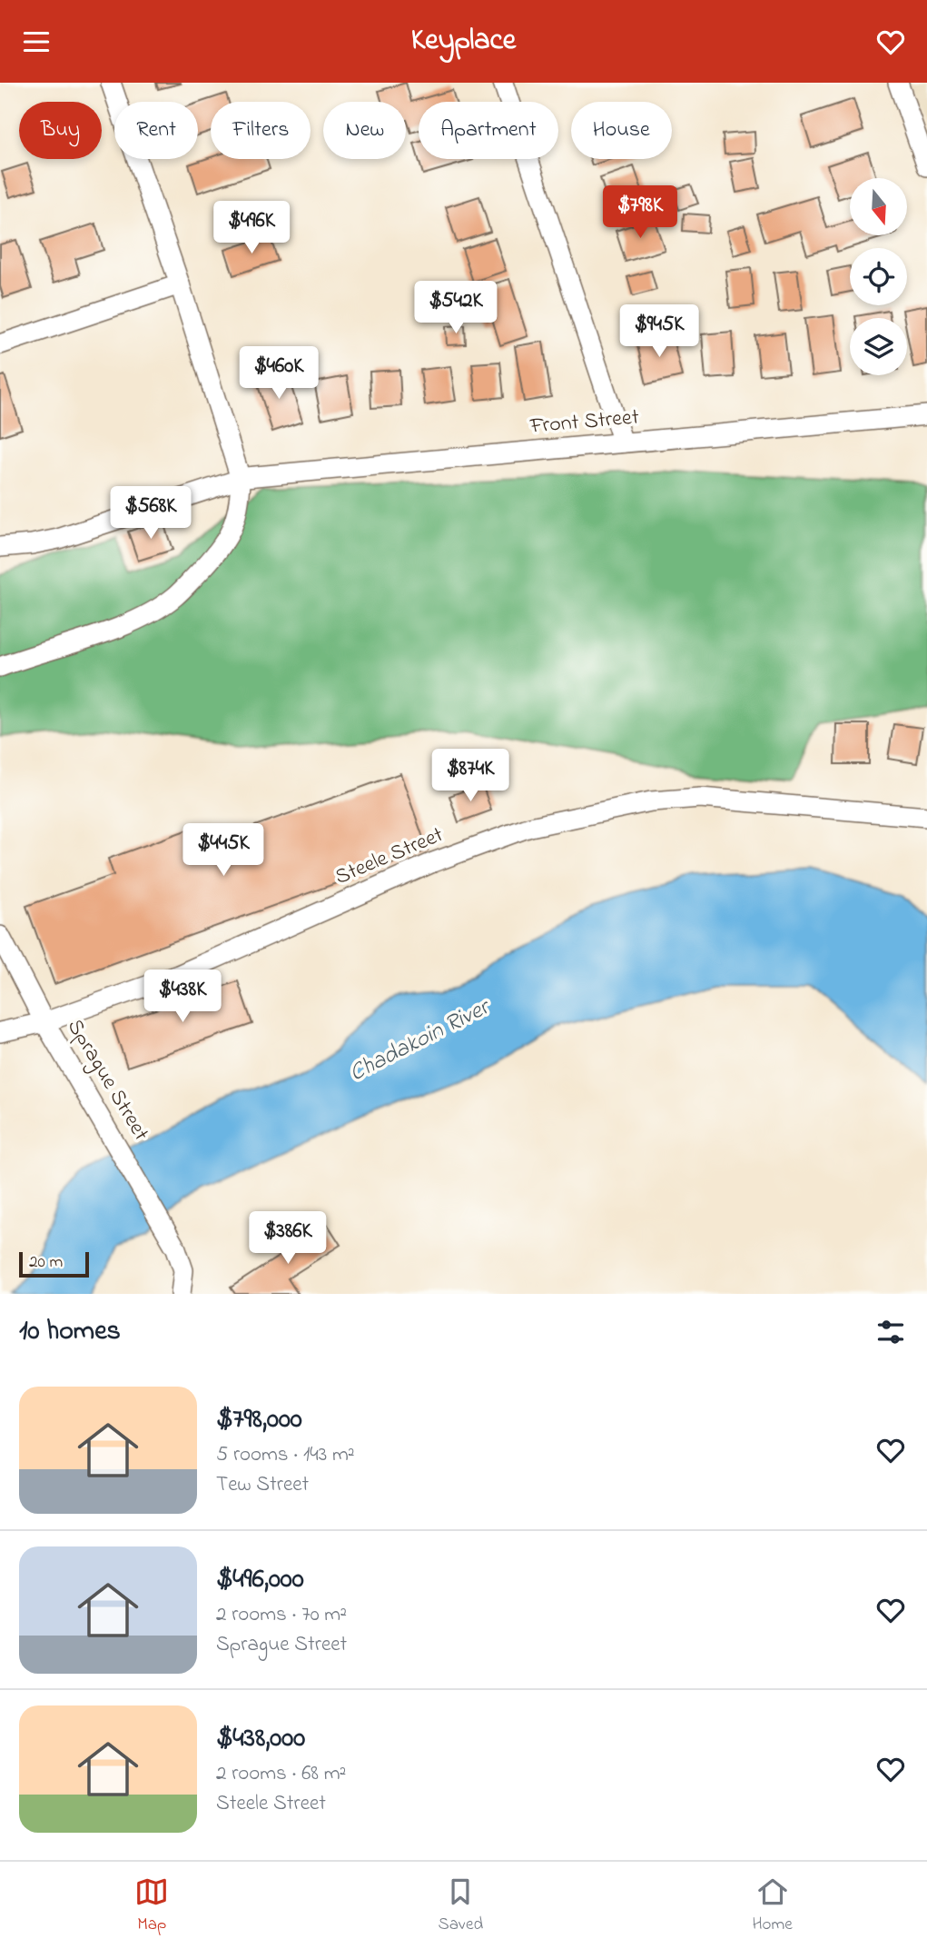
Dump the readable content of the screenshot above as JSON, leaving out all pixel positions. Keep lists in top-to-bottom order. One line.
{"streets":{"street":["Front Street","Steele Street","Sprague Street"]},"crossings":[["Steele Street","Sprague Street"]],"water":["Chadakoin River"],"scale_bar":"20 m","north":"bottom","page":{"header":"Keyplace","chip":["Buy","Rent","Filters","New","Apartment","House"],"price":["$798K","$496K","$542K","$945K","$460K","$568K","$874K","$445K","$438K","$386K"],"scale":"20 m","heading":"10 homes","list":[{"name":"$798,000","note":"5 rooms · 143 m² · Tew Street"},{"name":"$496,000","note":"2 rooms · 70 m² · Sprague Street"},{"name":"$438,000","note":"2 rooms · 68 m² · Steele Street"}],"tabs":["Map","Saved","Home"]}}
